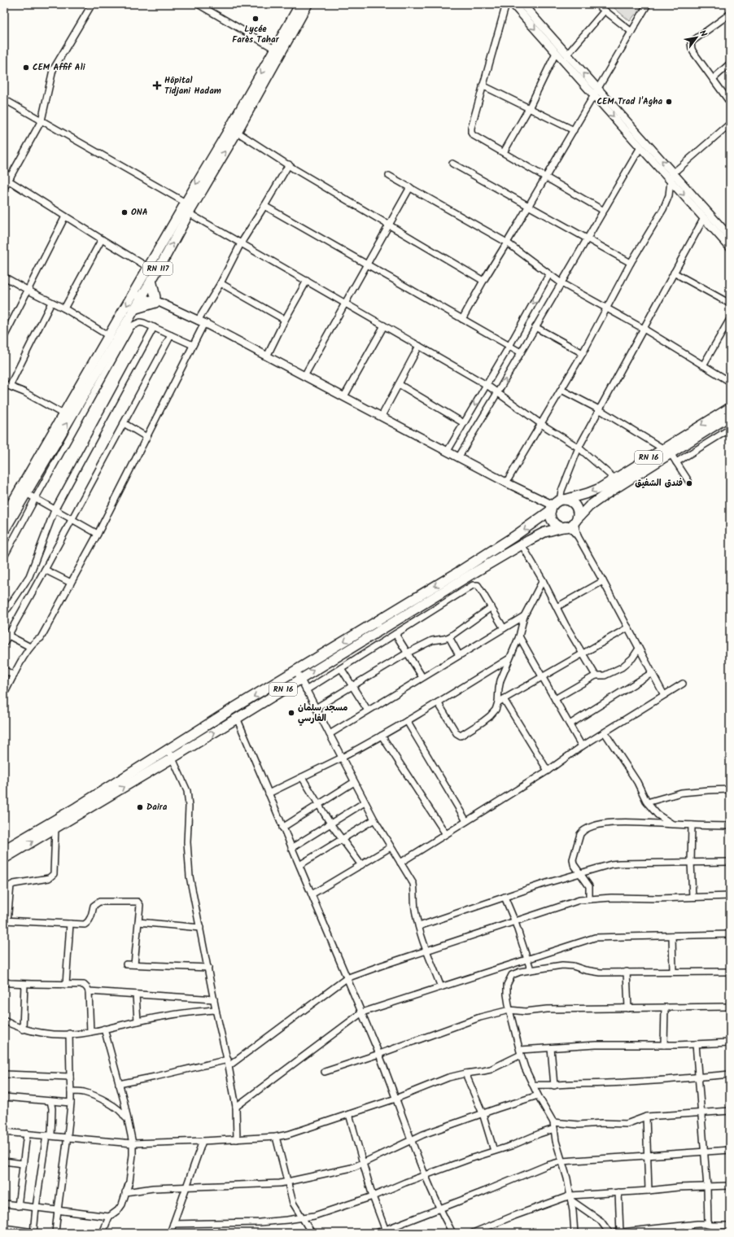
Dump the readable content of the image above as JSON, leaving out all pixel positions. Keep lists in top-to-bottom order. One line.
{"streets":{"main road":["RN 117","RN 16"]},"places":{"other":["Lycée Farès Tahar","CEM Affif Ali","CEM Trad l'Agha","ONA","فندق الشفيق","مسجد سلمان الفارسي","Daira"],"health":["Hôpital Tidjani Hadam"]},"north":"top right"}
